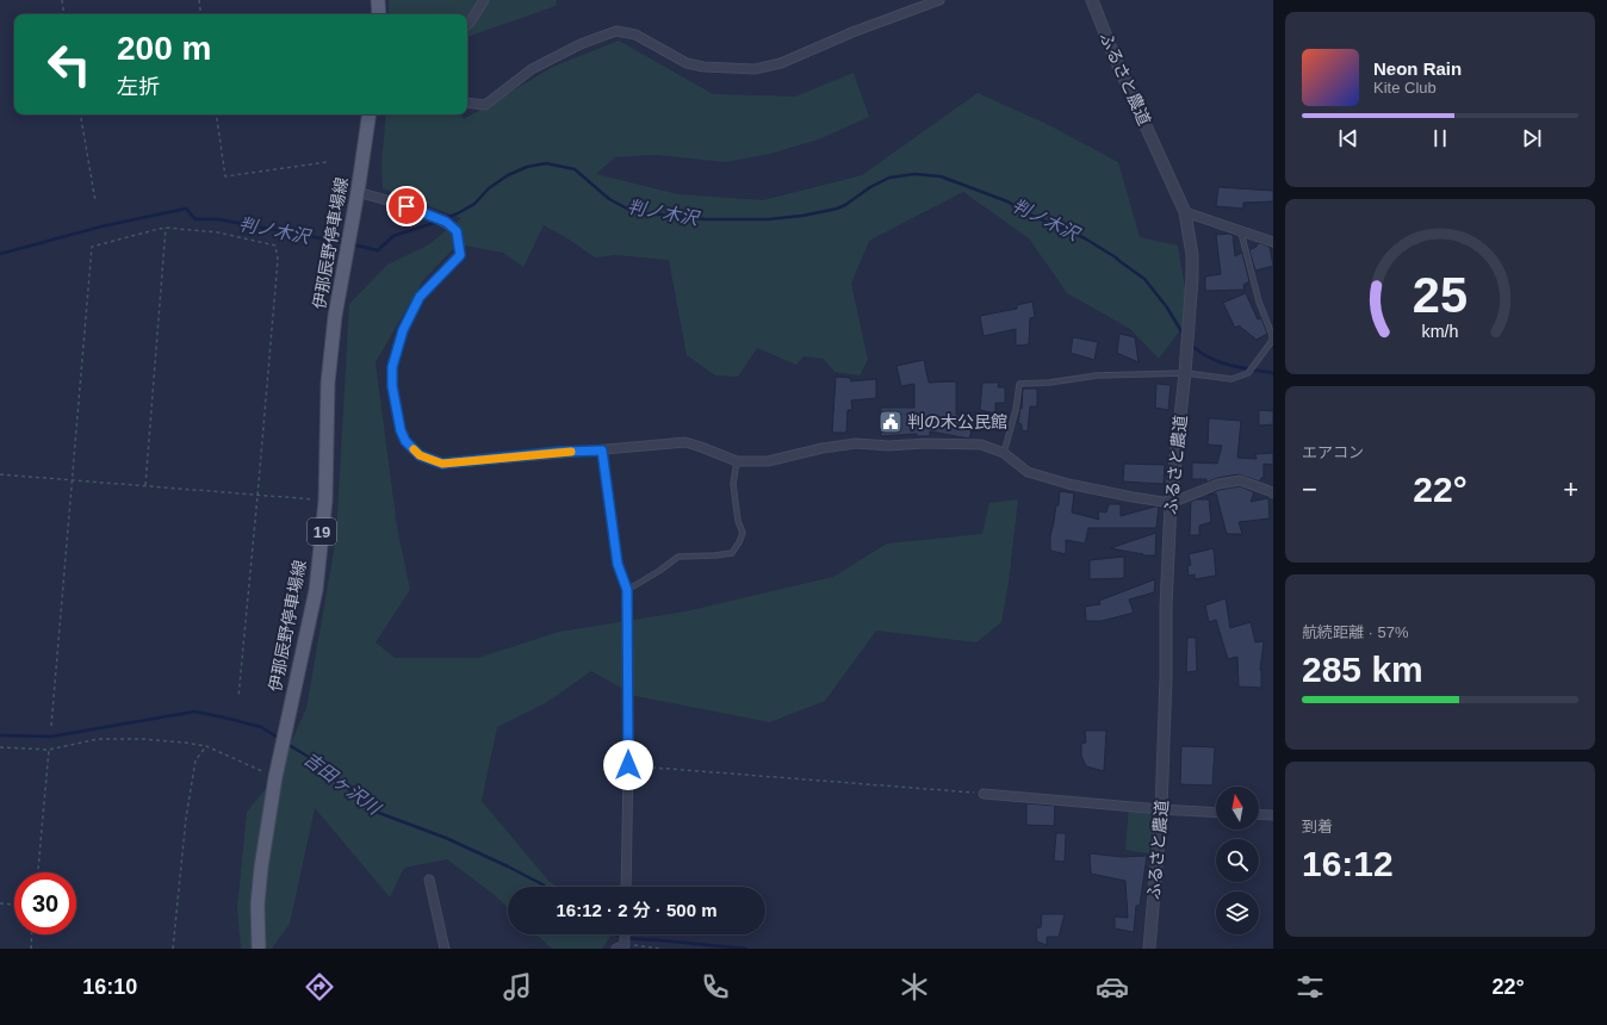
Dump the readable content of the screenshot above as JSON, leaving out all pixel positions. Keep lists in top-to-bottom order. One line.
{"streets":{"main road":["伊那辰野停車場線","19"],"street":["ふるさと農道"]},"water":["判ノ木沢","吉田ヶ沢川"],"places":{"public building":["判の木公民館"]},"north":"top","page":{"turn":["200 m","左折"],"song":["Neon Rain","Kite Club"],"tile":["エアコン",["航続距離 · 57%","285 km"],["到着","16:12"]],"heat":["−","22°","+"],"limit":"30","trip":"16:12 · 2 分 · 500 m","tabs":["16:10","22°"],"gauge":["25","km/h"]}}
